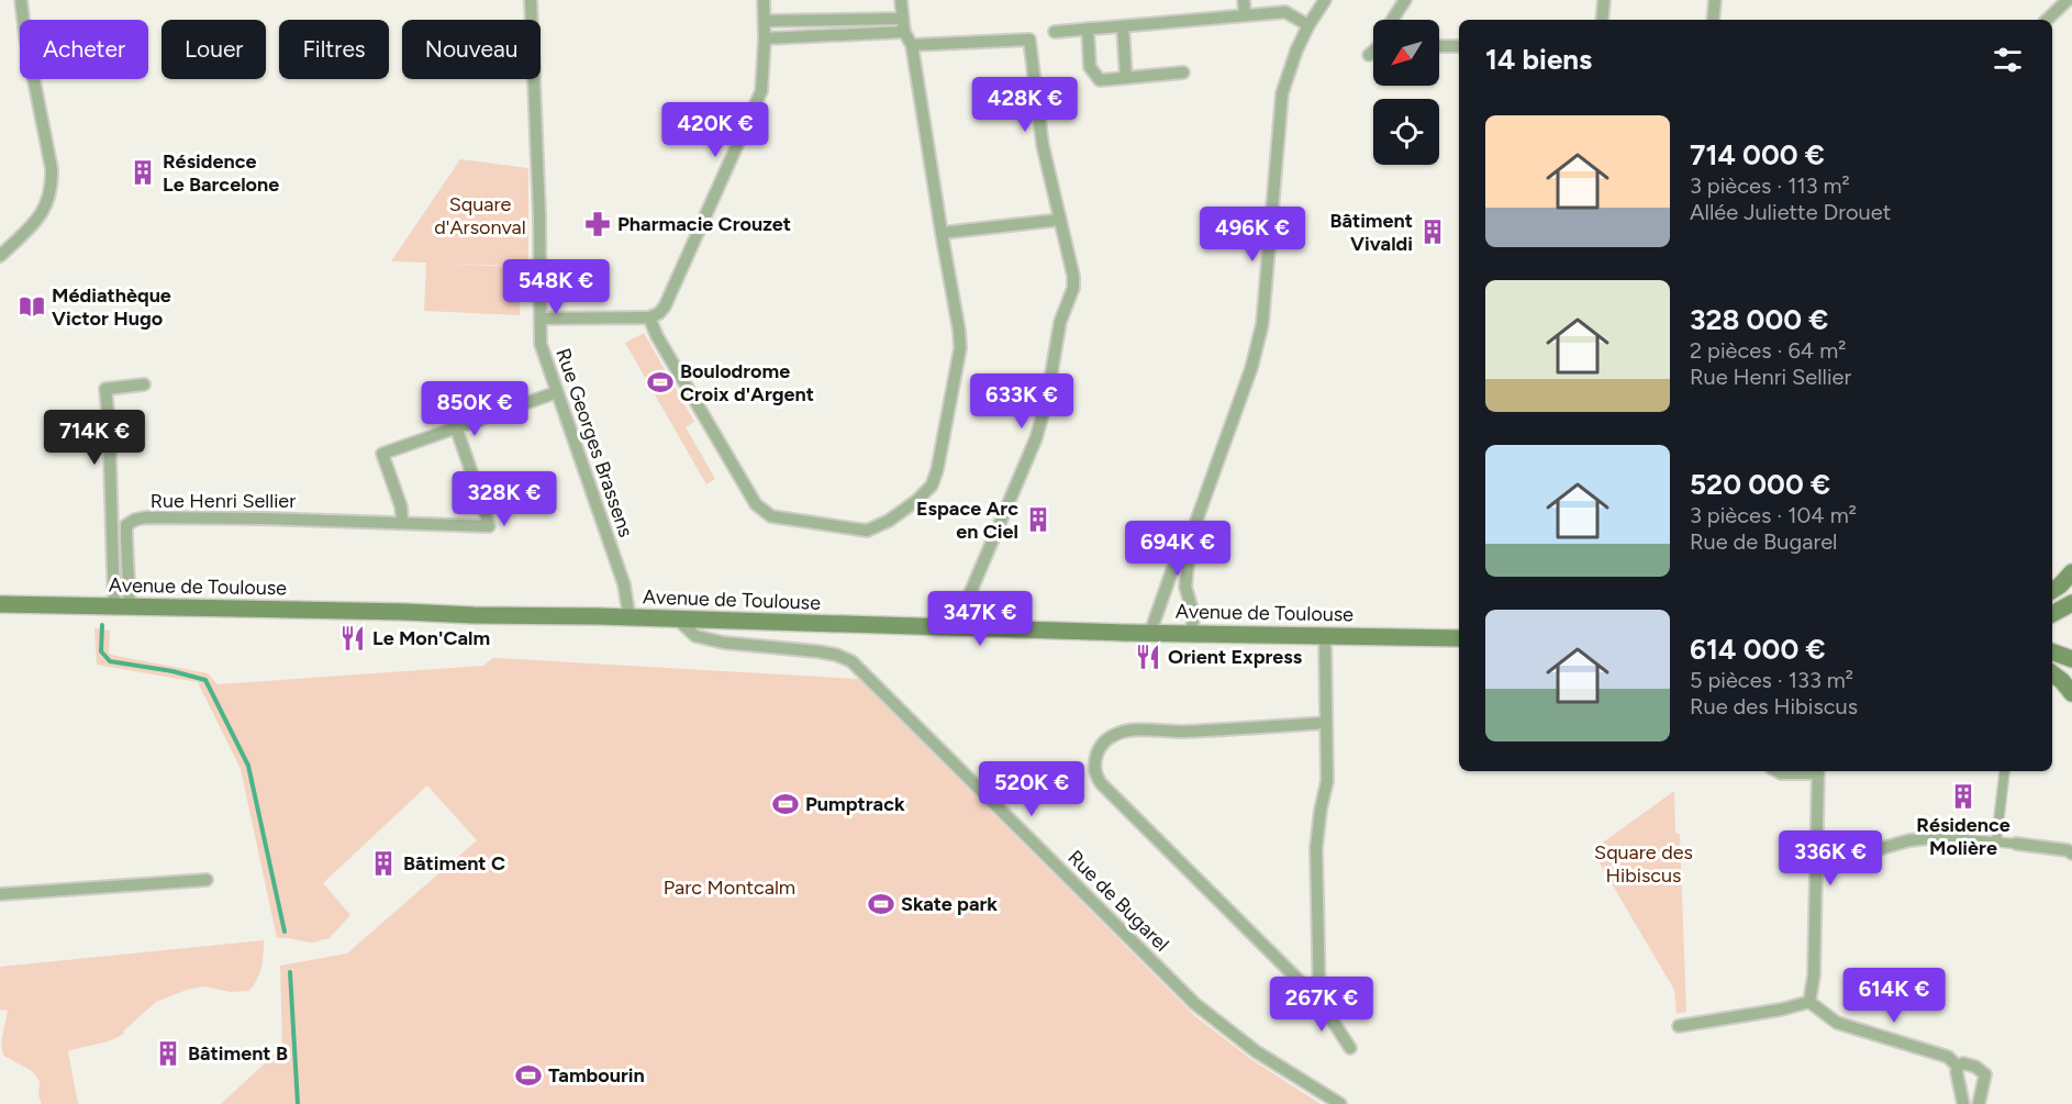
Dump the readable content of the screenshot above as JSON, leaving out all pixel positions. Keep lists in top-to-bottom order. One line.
{"streets":{"main road":["Avenue de Toulouse"],"street":["Rue Georges Brassens","Rue Henri Sellier","Rue de Bugarel"]},"crossings":[["Rue Georges Brassens","Avenue de Toulouse"],["Rue Henri Sellier","Avenue de Toulouse"],["Avenue de Toulouse","Rue de Bugarel"]],"parks":["Square d'Arsonval","Square des Hibiscus","Parc Montcalm"],"places":{"building":["Résidence Le Barcelone","Bâtiment Vivaldi","Espace Arc en Ciel","Résidence Molière","Bâtiment C","Bâtiment B"],"pharmacy":["Pharmacie Crouzet"],"library":["Médiathèque Victor Hugo"],"sports":["Boulodrome Croix d'Argent","Pumptrack","Skate park","Tambourin"],"restaurant":["Le Mon'Calm","Orient Express"]},"north":"bottom left","page":{"chip":["Acheter","Louer","Filtres","Nouveau"],"heading":"14 biens","price":["428K €","420K €","496K €","548K €","633K €","850K €","714K €","328K €","694K €","347K €","520K €","336K €","614K €","267K €"],"list":[{"name":"714 000 €","note":"3 pièces · 113 m² · Allée Juliette Drouet"},{"name":"328 000 €","note":"2 pièces · 64 m² · Rue Henri Sellier"},{"name":"520 000 €","note":"3 pièces · 104 m² · Rue de Bugarel"},{"name":"614 000 €","note":"5 pièces · 133 m² · Rue des Hibiscus"}]}}
